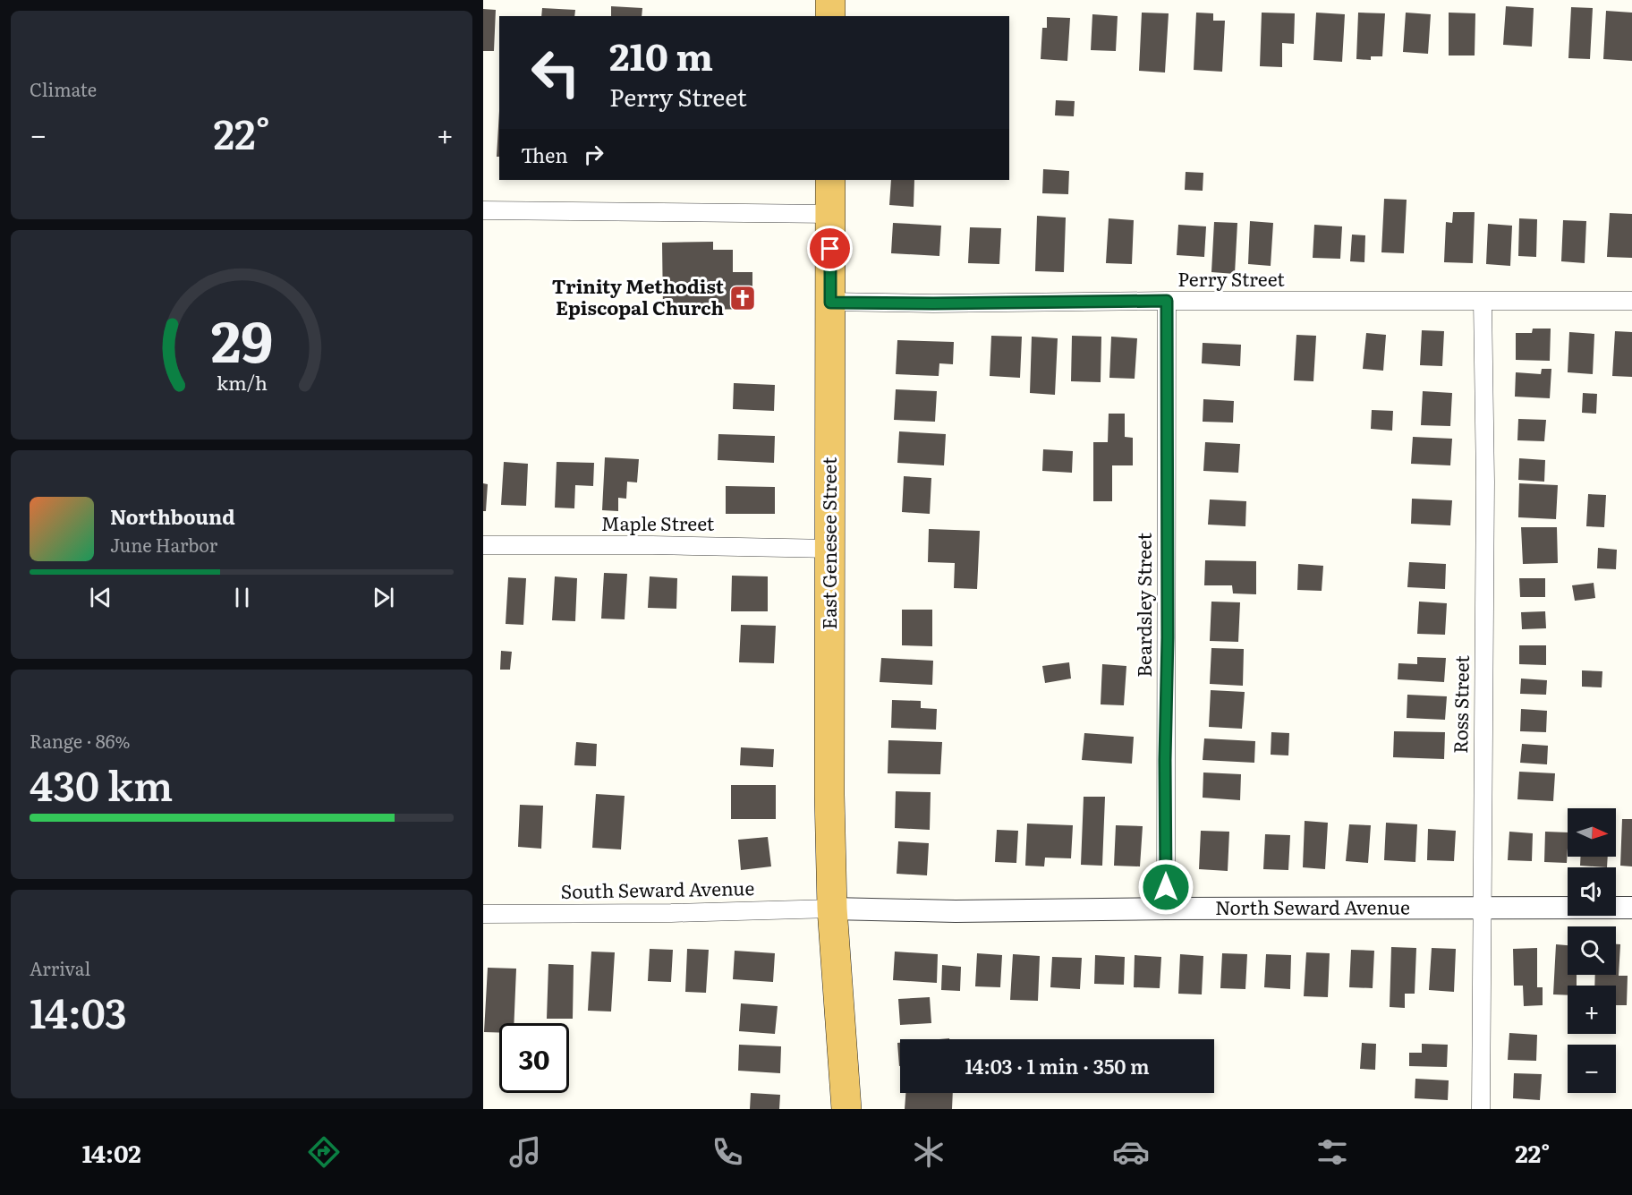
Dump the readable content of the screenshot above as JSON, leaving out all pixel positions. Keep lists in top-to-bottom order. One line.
{"streets":{"highway":["East Genesee Street"],"street":["Perry Street","Maple Street","Beardsley Street","Ross Street","South Seward Avenue","North Seward Avenue"]},"crossings":[["Perry Street","East Genesee Street"],["Perry Street","Beardsley Street"],["Perry Street","Ross Street"],["Maple Street","East Genesee Street"],["East Genesee Street","South Seward Avenue"],["East Genesee Street","North Seward Avenue"],["Beardsley Street","North Seward Avenue"],["Ross Street","North Seward Avenue"],["South Seward Avenue","North Seward Avenue"]],"places":{"church":["Trinity Methodist Episcopal Church"]},"north":"right","page":{"tile":["Climate",["Range · 86%","430 km"],["Arrival","14:03"]],"turn":["210 m","Perry Street"],"heat":["−","22°","+"],"then":"Then","song":["Northbound","June Harbor"],"map_buttons":["+","−"],"limit":"30","trip":"14:03 · 1 min · 350 m","tabs":["14:02","22°"],"gauge":["29","km/h"]}}
